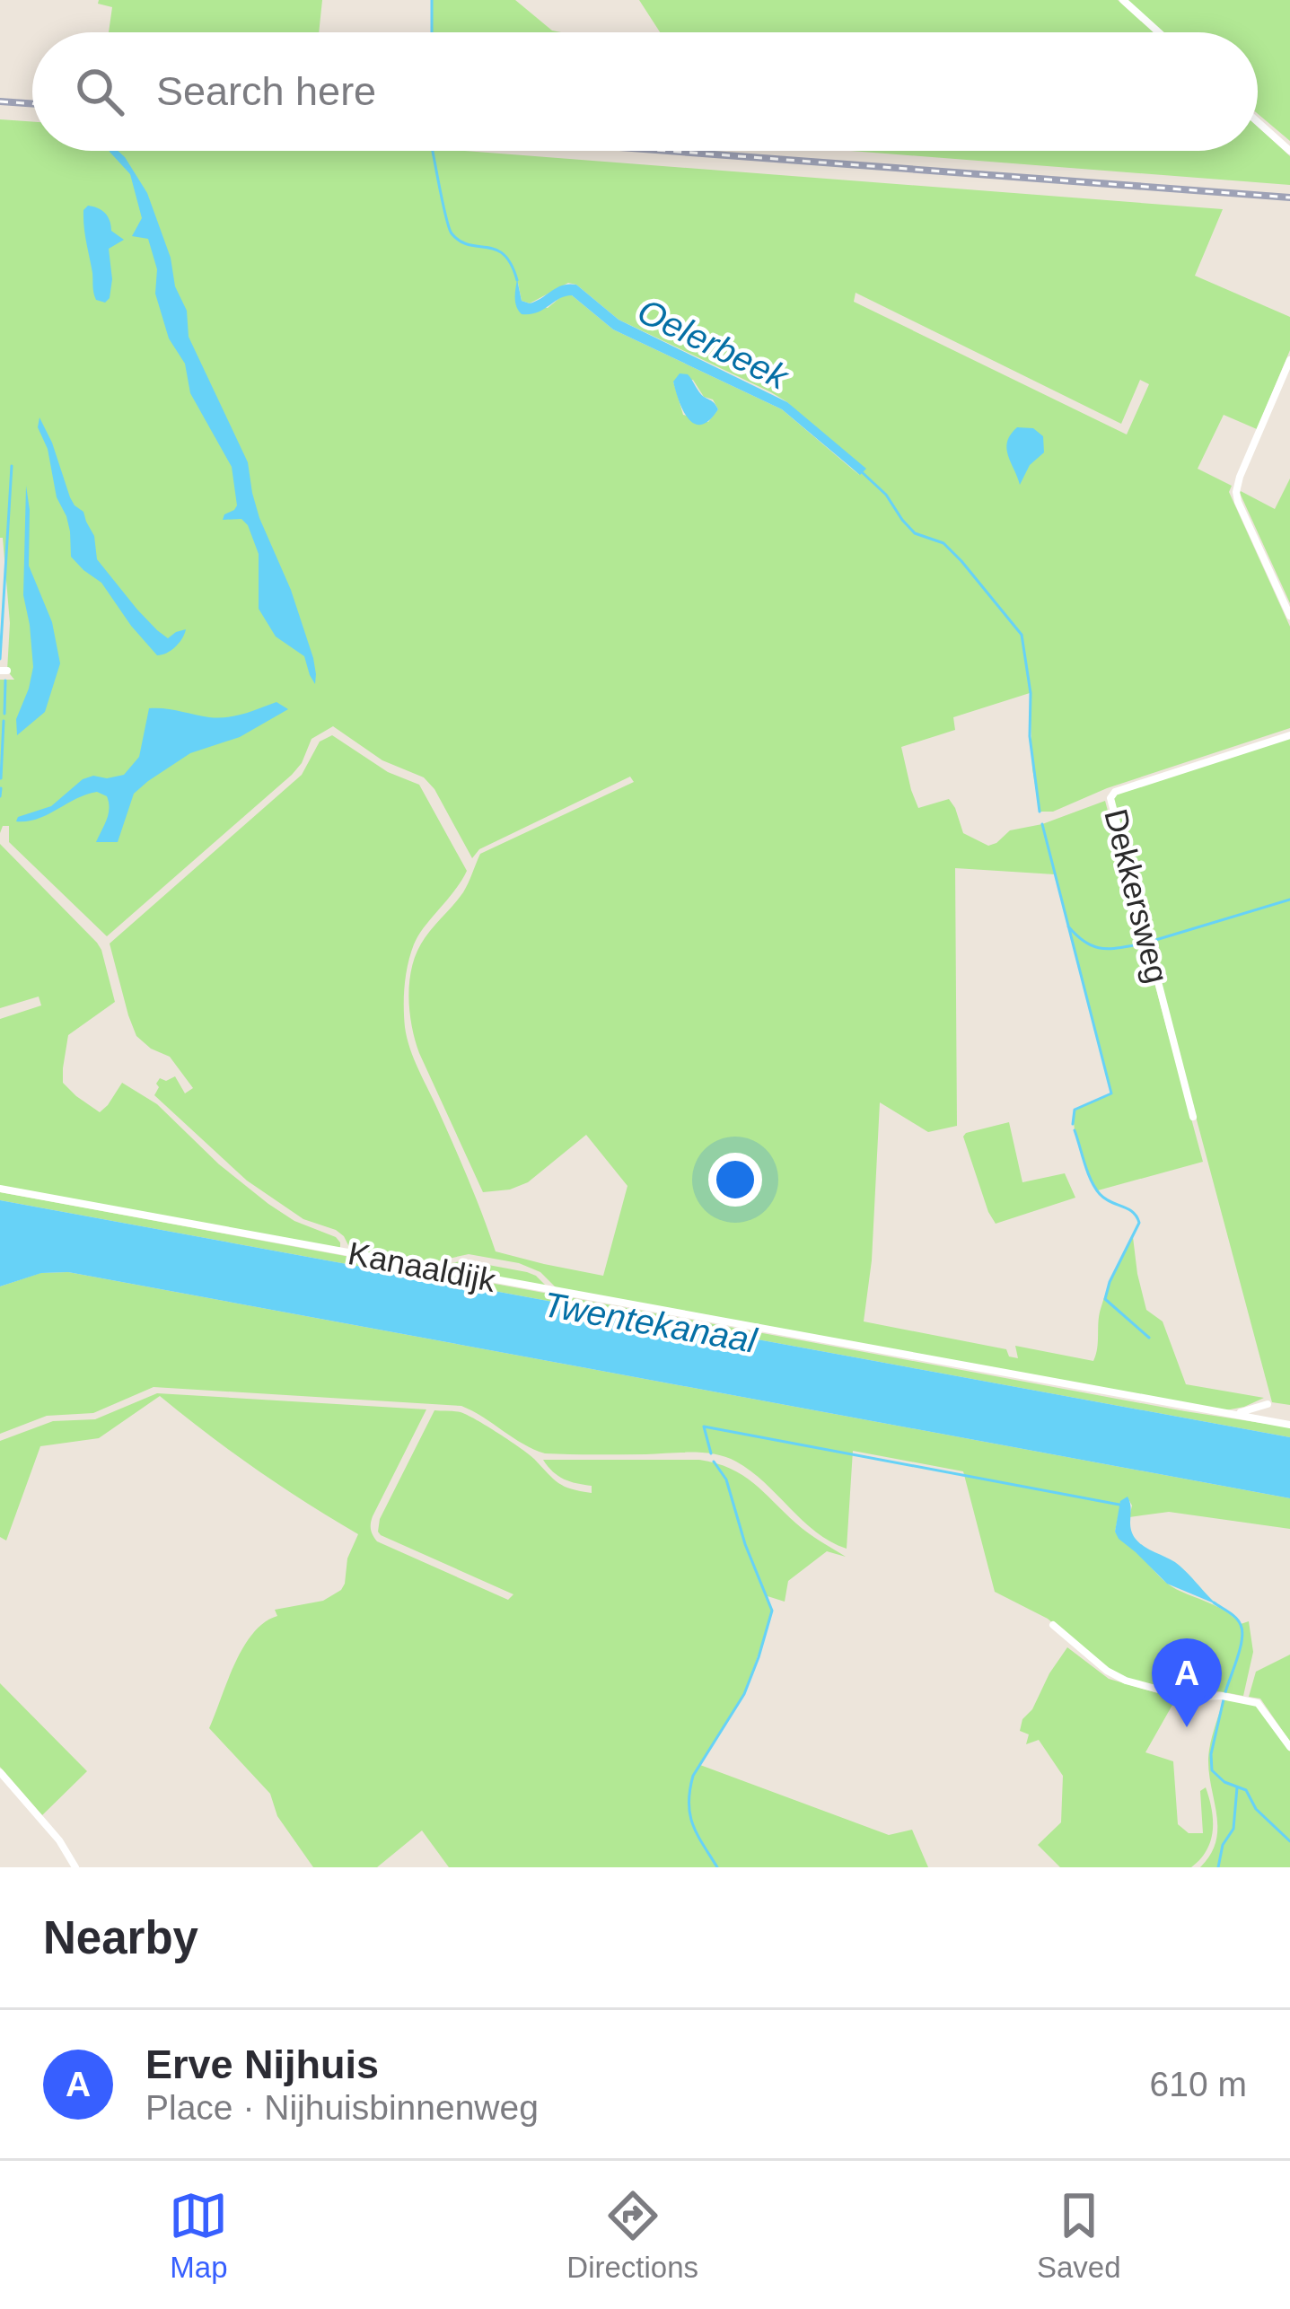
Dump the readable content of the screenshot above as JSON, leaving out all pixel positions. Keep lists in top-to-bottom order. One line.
{"streets":{"street":["Dekkersweg","Kanaaldijk"]},"water":["Oelerbeek","Twentekanaal"],"page":{"search":"Search here","pins":"A","heading":"Nearby","list":[{"mark":"A","name":"Erve Nijhuis","note":"Place · Nijhuisbinnenweg","value":"610 m"}],"nav":["Map","Directions","Saved"]}}
